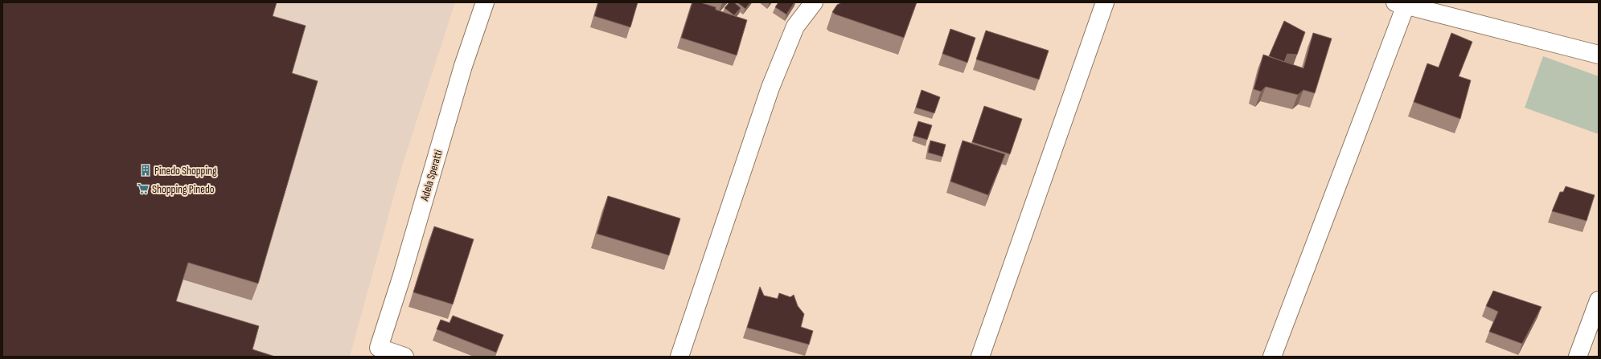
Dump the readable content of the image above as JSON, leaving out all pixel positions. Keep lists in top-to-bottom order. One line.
{"streets":{"street":["Adela Speratti"]},"places":{"building":["Pinedo Shopping"],"supermarket":["Shopping Pinedo"]}}
